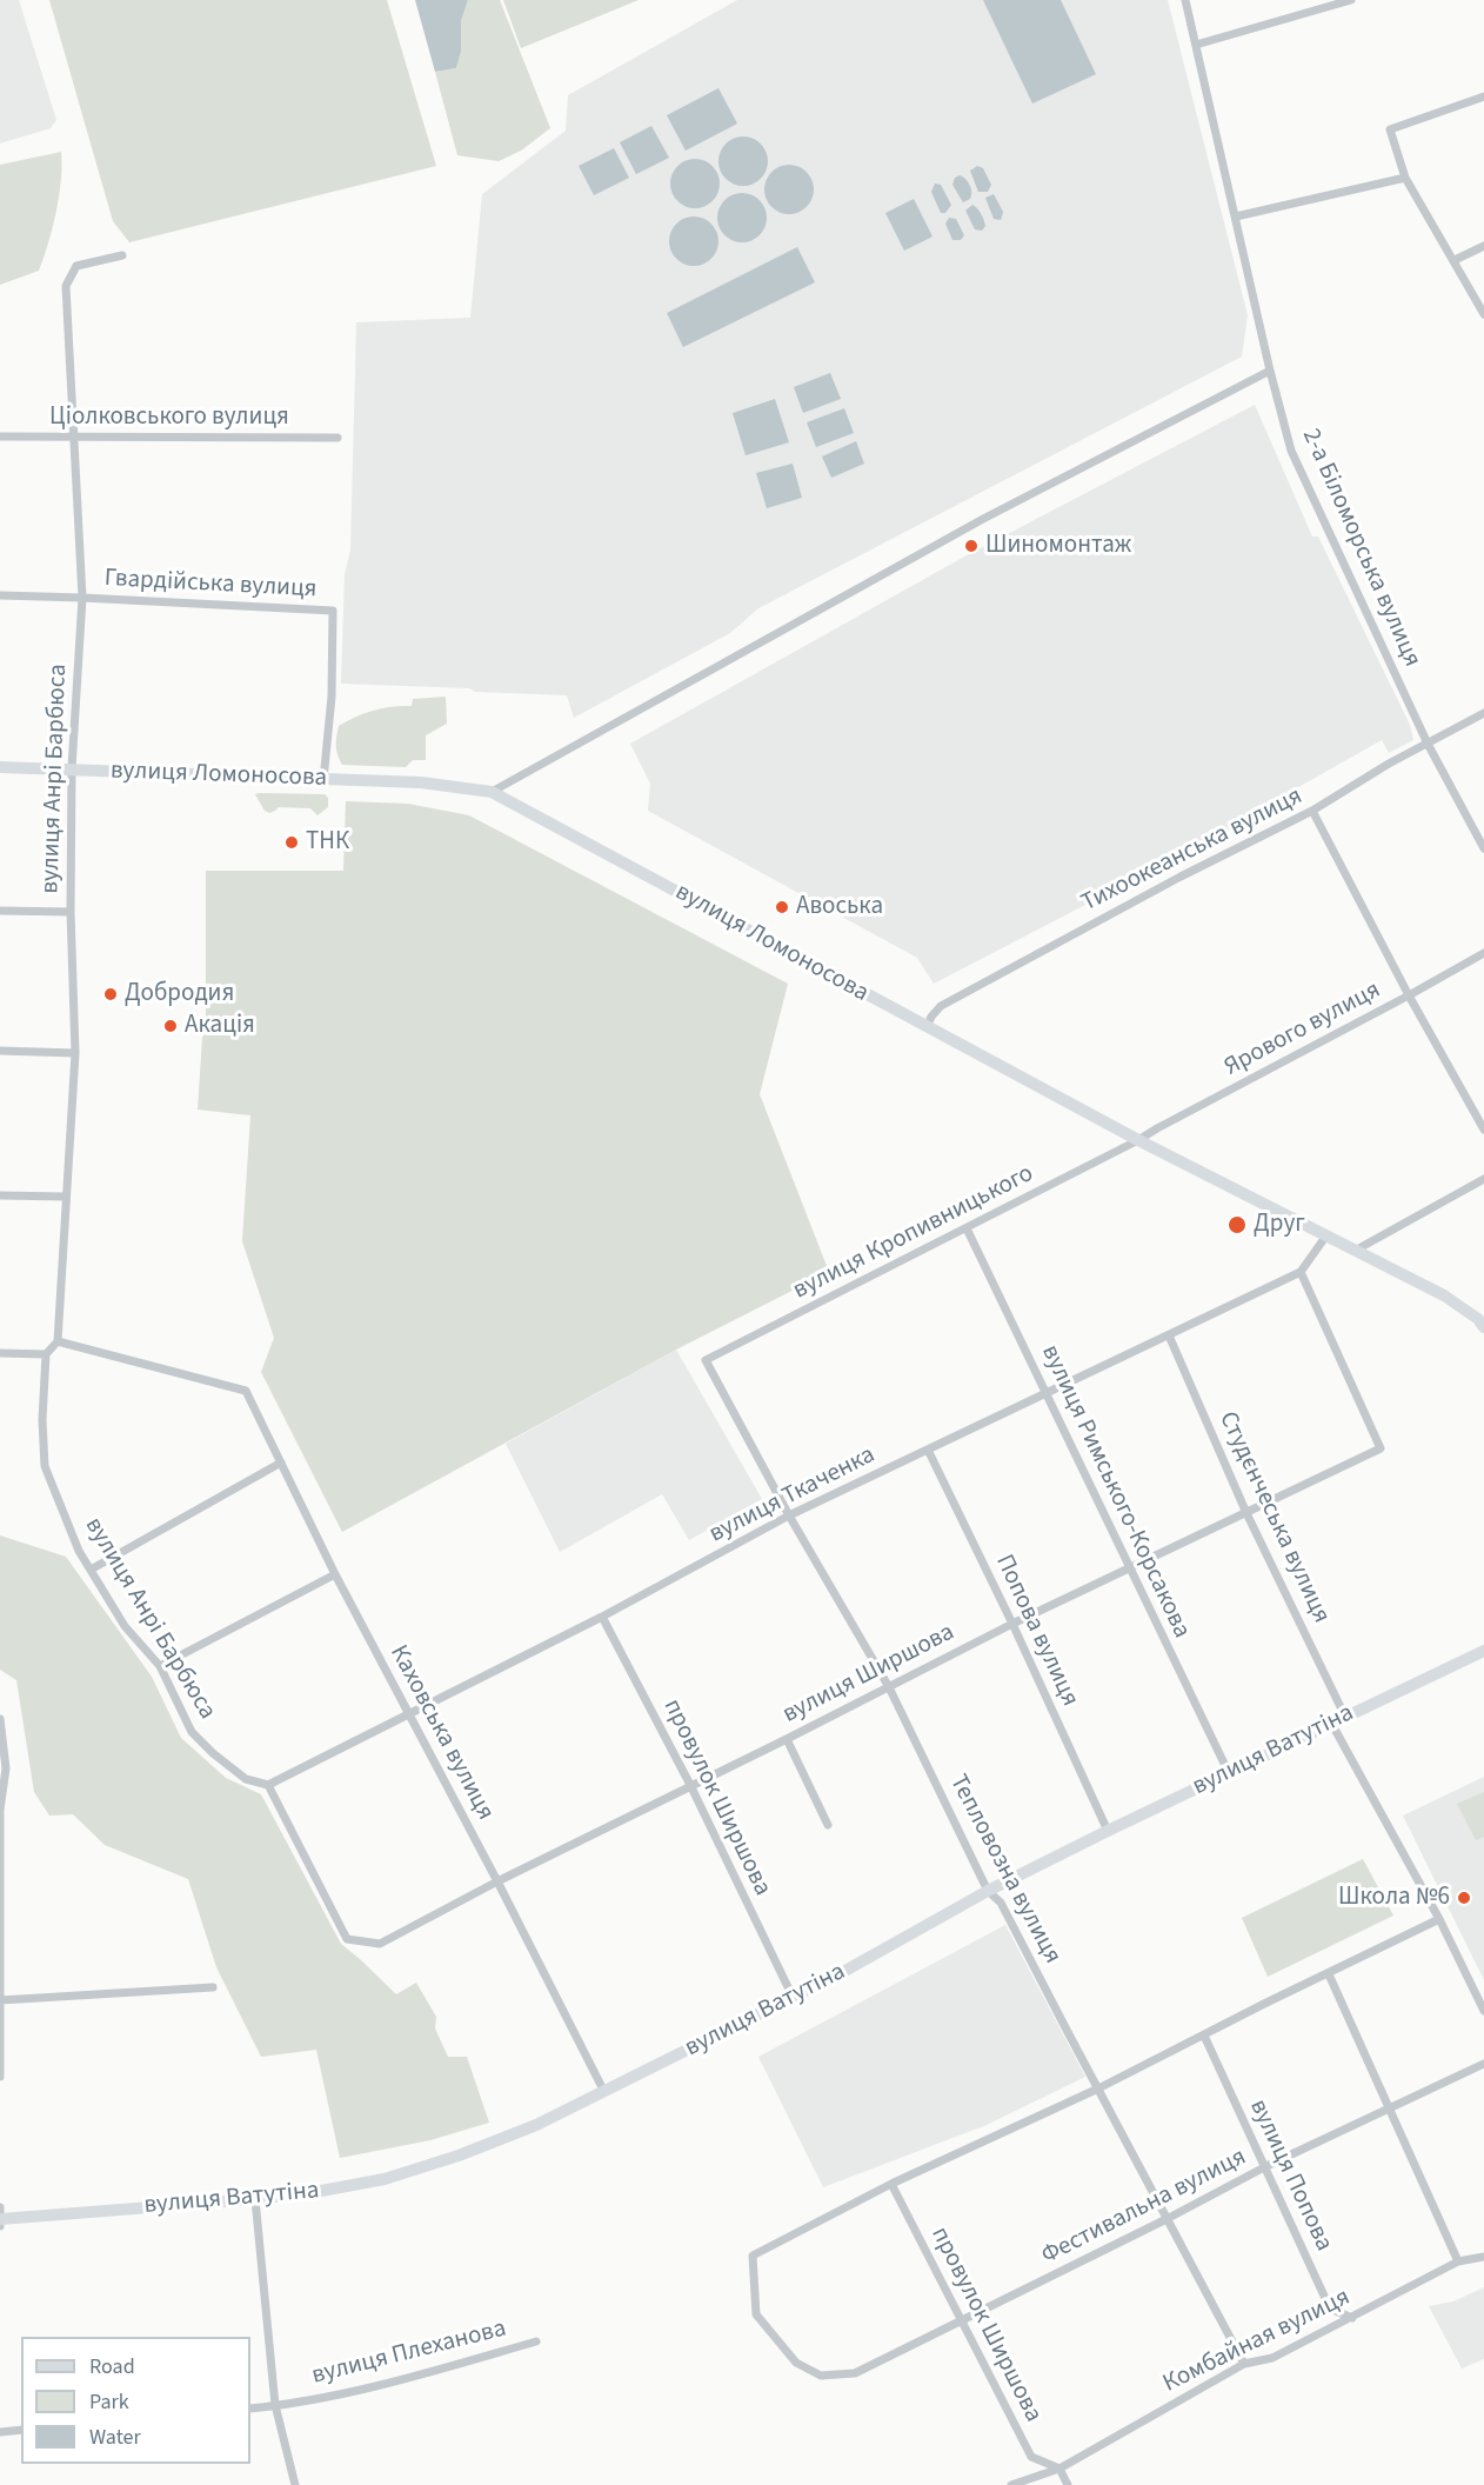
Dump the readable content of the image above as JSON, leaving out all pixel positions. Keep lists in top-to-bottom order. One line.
{"streets":{"main road":["вулиця Ломоносова","вулиця Ватутіна"],"street":["Ціолковського вулиця","2-а Біломорська вулиця","Гвардійська вулиця","вулиця Анрі Барбюса","Тихоокеанська вулиця","Ярового вулиця","вулиця Кропивницького","вулиця Римського-Корсакова","вулиця Ткаченка","Студєнчеська вулиця","Попова вулиця","вулиця Ширшова","Каховська вулиця","провулок Ширшова","Тепловозна вулиця","вулиця Попова","Фестивальна вулиця","Комбайная вулиця","вулиця Плеханова"]},"crossings":[["Ціолковського вулиця","вулиця Анрі Барбюса"],["2-а Біломорська вулиця","Тихоокеанська вулиця"],["Гвардійська вулиця","вулиця Ломоносова"],["Гвардійська вулиця","вулиця Анрі Барбюса"],["вулиця Ломоносова","вулиця Анрі Барбюса"],["вулиця Ломоносова","Тихоокеанська вулиця"],["вулиця Ломоносова","Ярового вулиця"],["вулиця Ломоносова","вулиця Кропивницького"],["вулиця Ломоносова","вулиця Ткаченка"],["вулиця Анрі Барбюса","вулиця Ткаченка"],["вулиця Анрі Барбюса","вулиця Ширшова"],["вулиця Анрі Барбюса","Каховська вулиця"],["Ярового вулиця","вулиця Кропивницького"],["вулиця Кропивницького","вулиця Римського-Корсакова"],["вулиця Кропивницького","Тепловозна вулиця"],["вулиця Римського-Корсакова","вулиця Ткаченка"],["вулиця Римського-Корсакова","вулиця Ширшова"],["вулиця Римського-Корсакова","вулиця Ватутіна"],["вулиця Ткаченка","Студєнчеська вулиця"],["вулиця Ткаченка","Попова вулиця"],["вулиця Ткаченка","вулиця Ширшова"],["вулиця Ткаченка","Каховська вулиця"],["вулиця Ткаченка","провулок Ширшова"],["вулиця Ткаченка","Тепловозна вулиця"],["Студєнчеська вулиця","вулиця Ширшова"],["Студєнчеська вулиця","вулиця Ватутіна"],["Попова вулиця","вулиця Ширшова"],["Попова вулиця","вулиця Ватутіна"],["вулиця Ширшова","Каховська вулиця"],["вулиця Ширшова","провулок Ширшова"],["вулиця Ширшова","Тепловозна вулиця"],["Каховська вулиця","вулиця Ватутіна"],["вулиця Ватутіна","провулок Ширшова"],["вулиця Ватутіна","Тепловозна вулиця"],["провулок Ширшова","Фестивальна вулиця"],["провулок Ширшова","Комбайная вулиця"],["Тепловозна вулиця","Фестивальна вулиця"],["Тепловозна вулиця","Комбайная вулиця"],["вулиця Попова","Фестивальна вулиця"],["вулиця Попова","Комбайная вулиця"]],"places":["Шиномонтаж","ТНК","Авоська","Добродия","Акація","Друг","Школа №6"],"legend":["Road","Park","Water"]}
